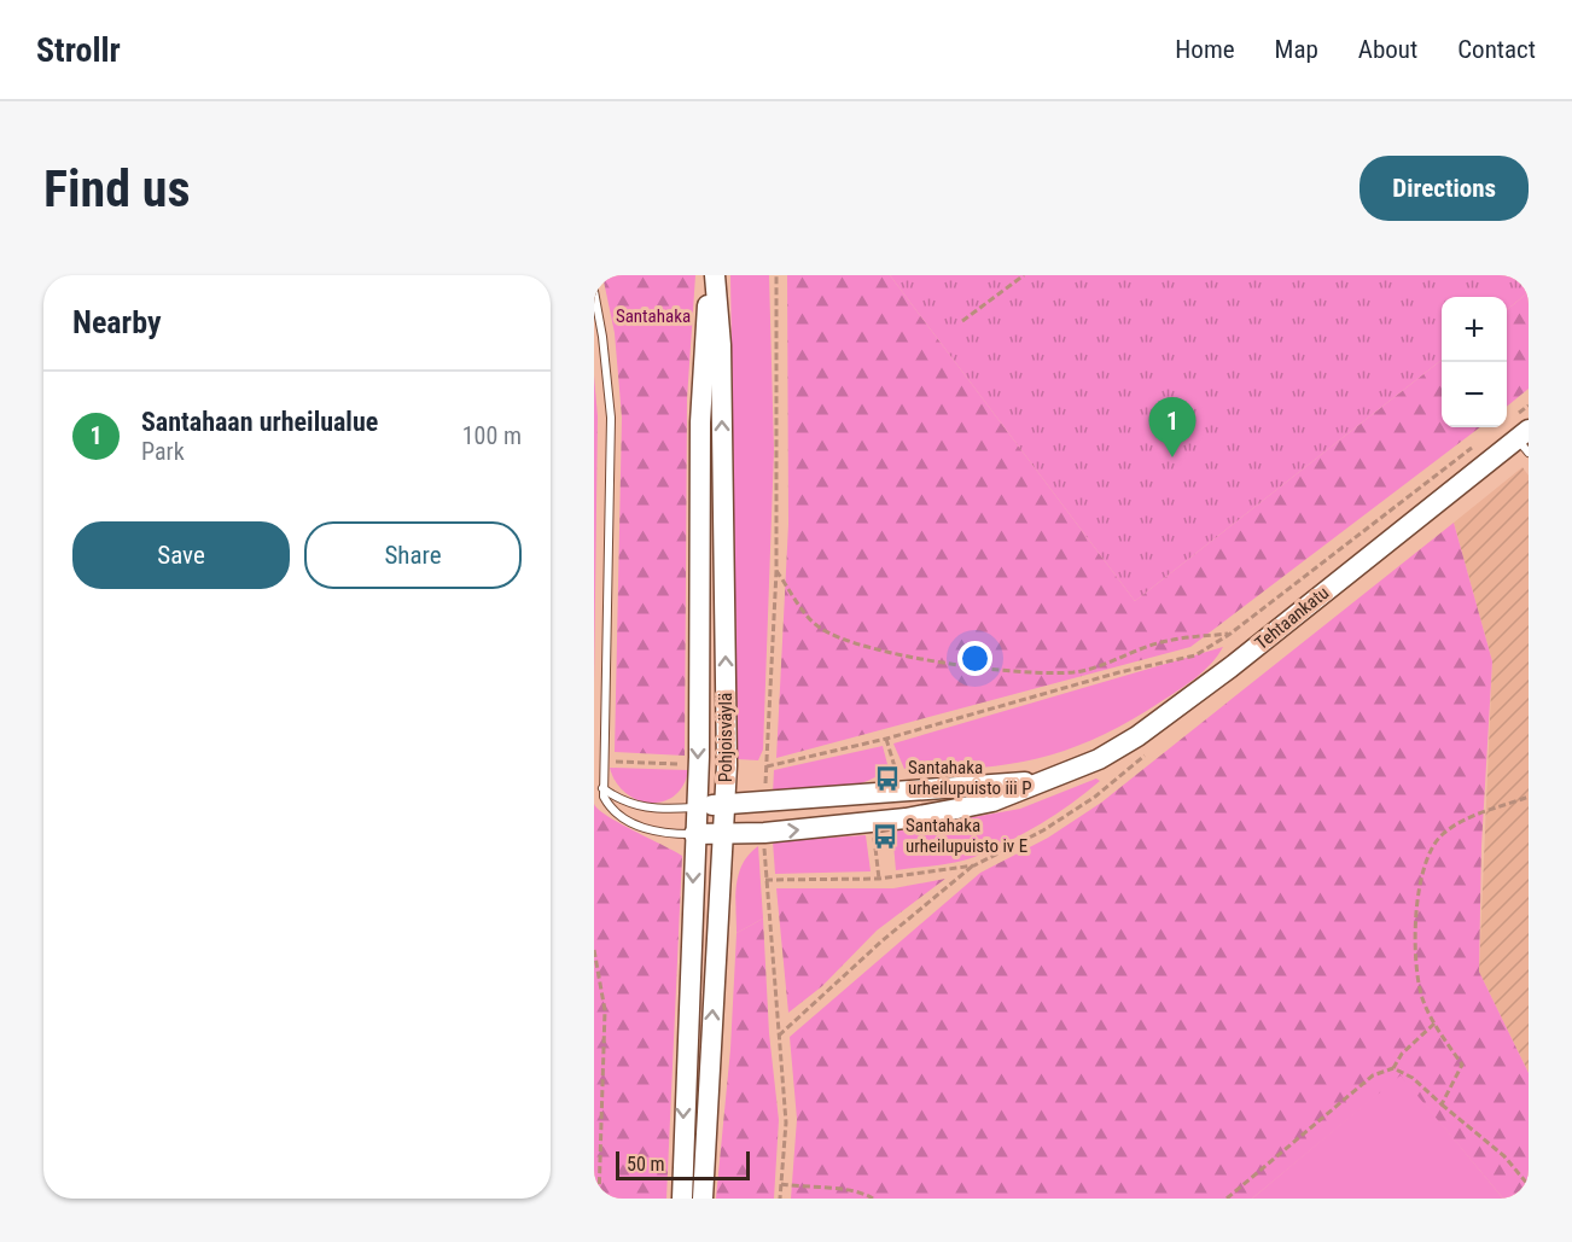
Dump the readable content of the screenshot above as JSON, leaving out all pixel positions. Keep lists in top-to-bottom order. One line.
{"streets":{"main road":["Tehtaankatu","Pohjoisväylä"]},"crossings":[["Tehtaankatu","Pohjoisväylä"]],"parks":["Santahaka"],"places":{"bus stop":["Santahaka urheilupuisto iii P","Santahaka urheilupuisto iv E"]},"scale_bar":"50 m","page":{"header":"Strollr","nav":["Home","Map","About","Contact"],"buttons":["Directions",["Save","Share"]],"title":"Find us","heading":"Nearby","map_buttons":["+","−"],"list":[{"mark":"1","name":"Santahaan urheilualue","note":"Park","value":"100 m"}],"pins":"1","scale":"50 m"}}
